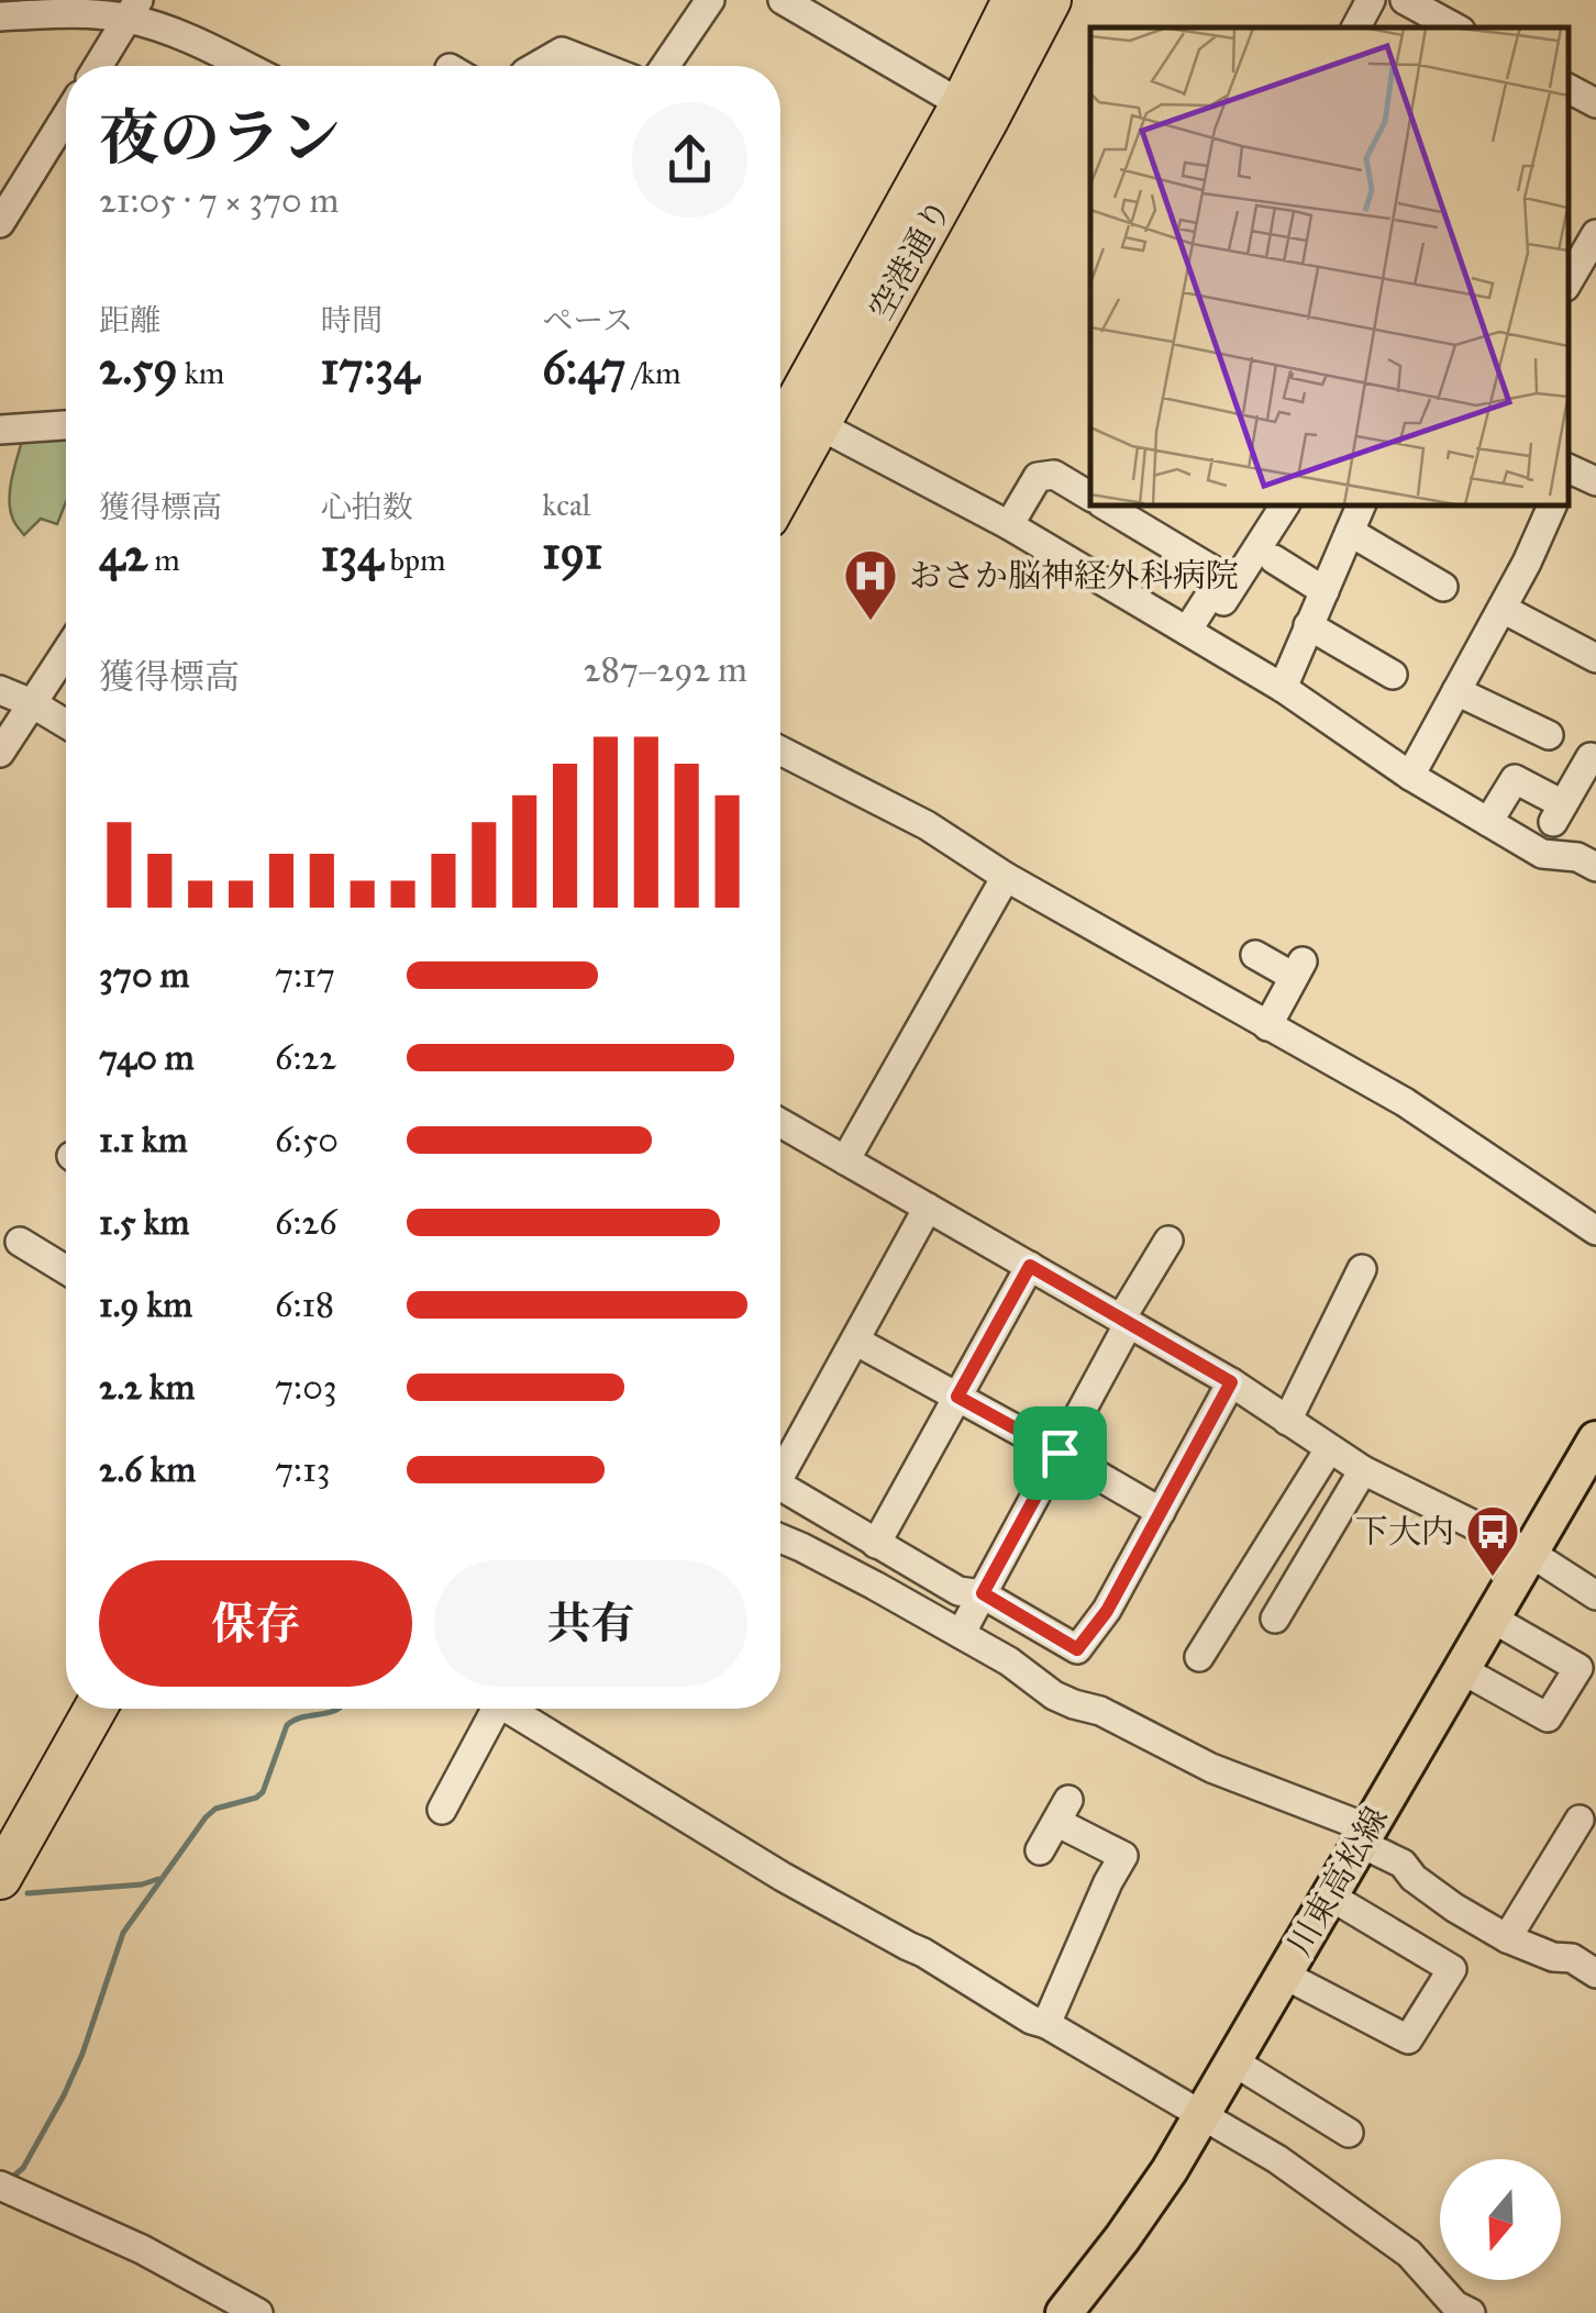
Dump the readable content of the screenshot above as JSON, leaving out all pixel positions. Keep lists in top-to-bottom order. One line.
{"streets":{"highway":["空港通り"],"main road":["川東高松線"]},"places":{"hospital":["おさか脳神経外科病院"],"bus stop":["下大内"]},"north":"bottom","page":{"heading":["夜のラン","21:05 · 7 × 370 m"],"stats":[["距離","2.59 km"],["時間","17:34"],["ペース","6:47 /km"],["獲得標高","42 m"],["心拍数","134 bpm"],["kcal","191"]],"chart":["獲得標高","287–292 m"],"list":[{"name":"370 m","note":"7:17"},{"name":"740 m","note":"6:22"},{"name":"1.1 km","note":"6:50"},{"name":"1.5 km","note":"6:26"},{"name":"1.9 km","note":"6:18"},{"name":"2.2 km","note":"7:03"},{"name":"2.6 km","note":"7:13"}],"buttons":["保存","共有"]}}
